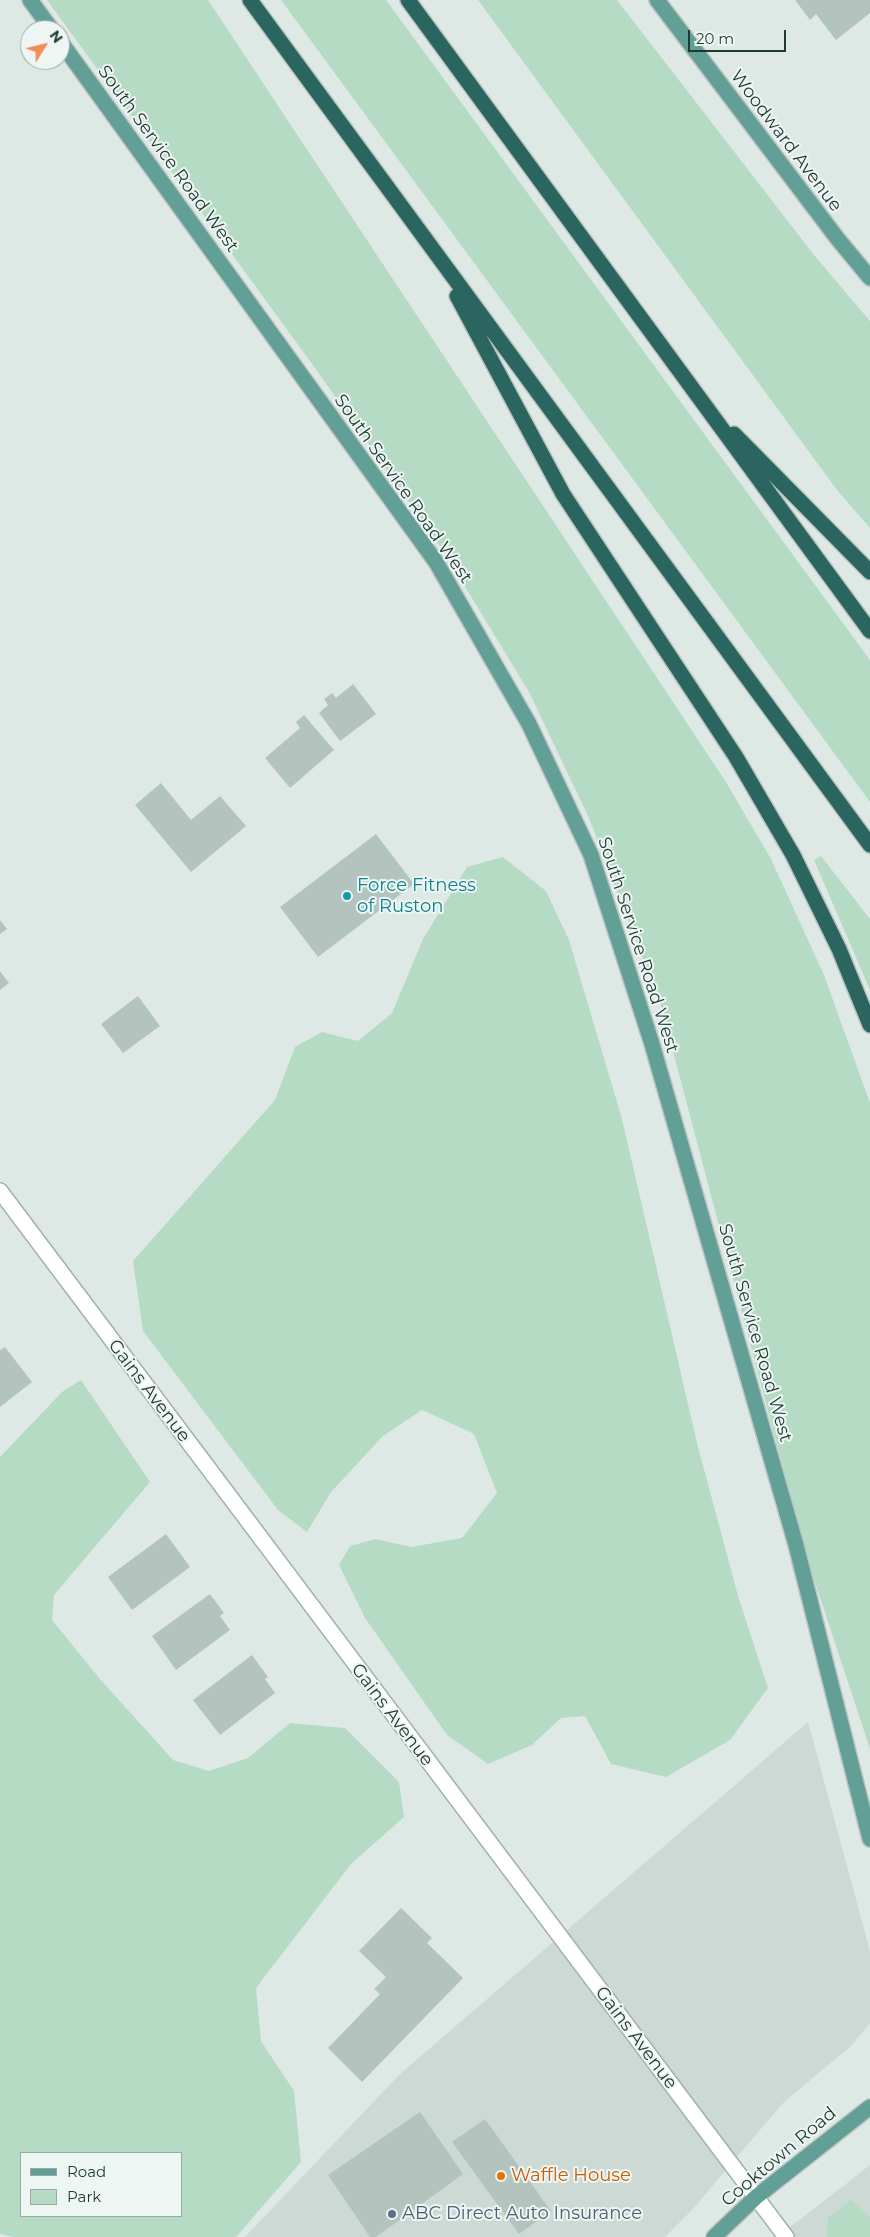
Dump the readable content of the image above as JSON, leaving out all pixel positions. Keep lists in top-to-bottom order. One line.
{"streets":{"main road":["Woodward Avenue","South Service Road West","Cooktown Road"],"street":["Gains Avenue"]},"crossings":[["Gains Avenue","Cooktown Road"]],"places":["Force Fitness of Ruston","Waffle House","ABC Direct Auto Insurance"],"legend":["Road","Park"],"scale_bar":"20 m","north":"top right"}
